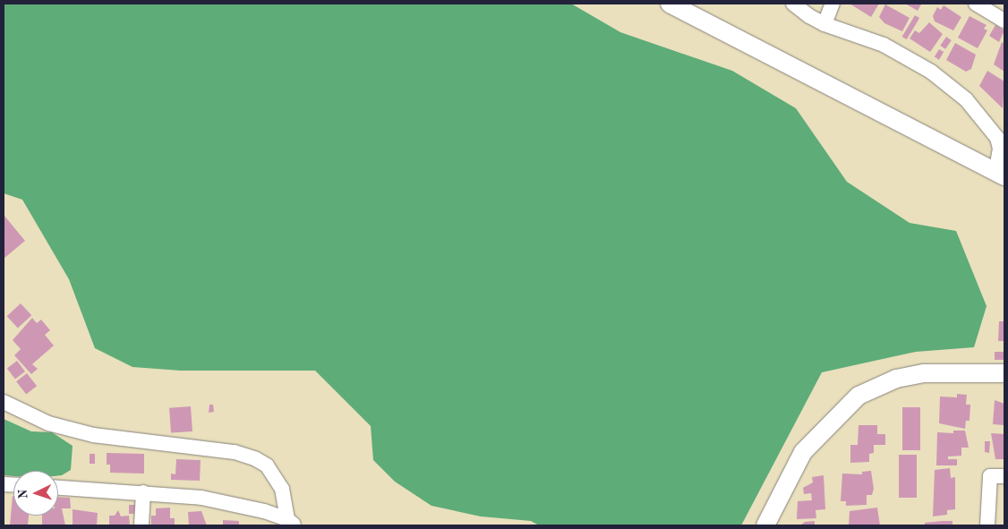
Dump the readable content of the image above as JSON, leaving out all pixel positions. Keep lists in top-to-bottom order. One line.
{"north":"left"}
